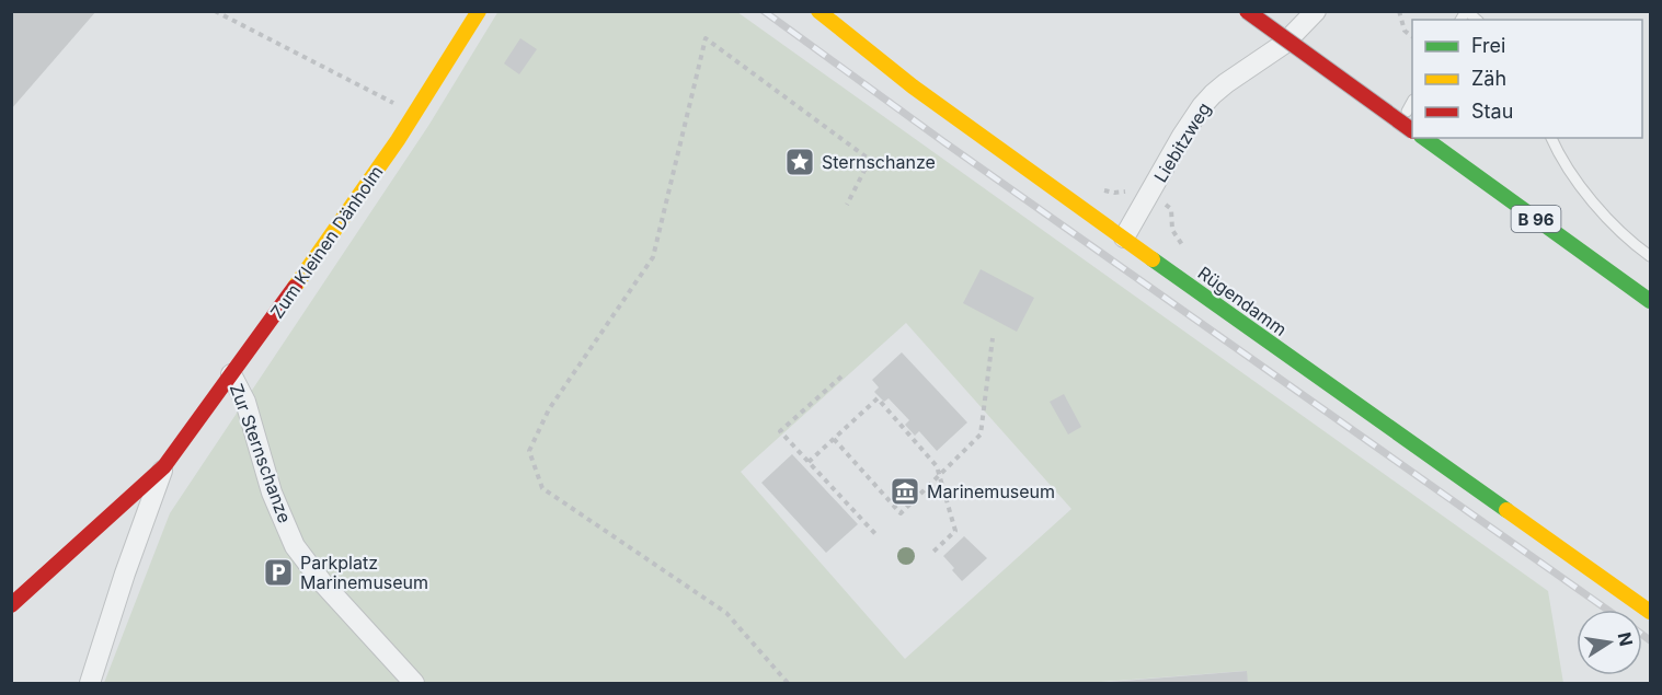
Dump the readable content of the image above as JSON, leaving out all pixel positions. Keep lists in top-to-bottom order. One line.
{"streets":{"main road":["B 96","Zum Kleinen Dänholm","Rügendamm"],"street":["Liebitzweg","Zur Sternschanze"]},"crossings":[["Liebitzweg","Rügendamm"],["Zum Kleinen Dänholm","Zur Sternschanze"]],"places":{"place":["Sternschanze"],"museum":["Marinemuseum"],"parking":["Parkplatz Marinemuseum"]},"legend":["Frei","Zäh","Stau"],"north":"right"}
